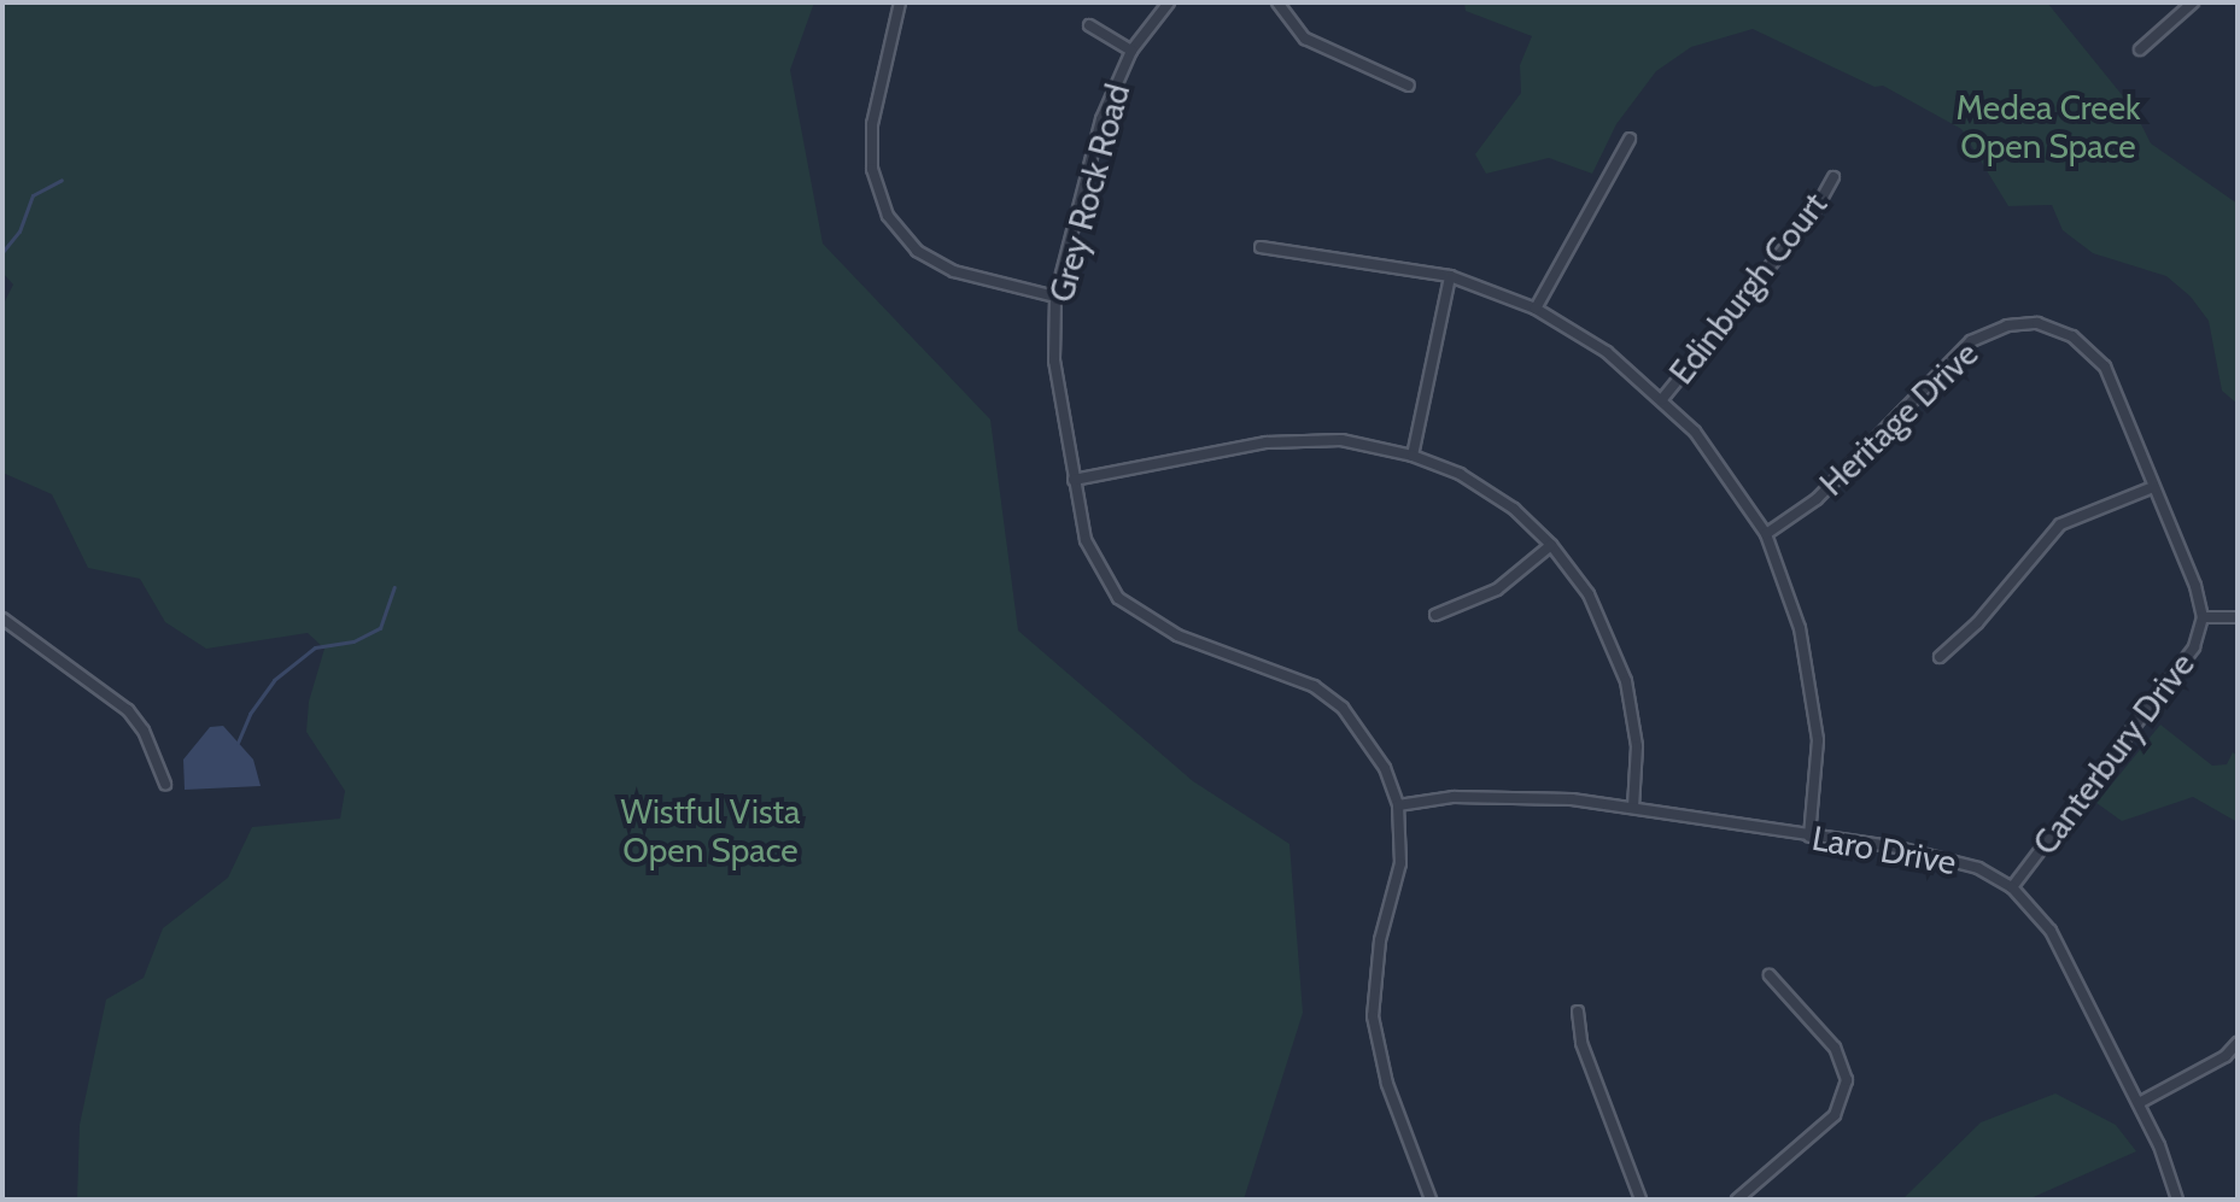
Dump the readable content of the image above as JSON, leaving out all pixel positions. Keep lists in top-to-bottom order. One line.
{"streets":{"street":["Grey Rock Road","Edinburgh Court","Heritage Drive","Canterbury Drive","Laro Drive"]},"crossings":[["Grey Rock Road","Laro Drive"],["Heritage Drive","Canterbury Drive"],["Canterbury Drive","Laro Drive"]],"parks":["Medea Creek Open Space","Wistful Vista Open Space"]}
